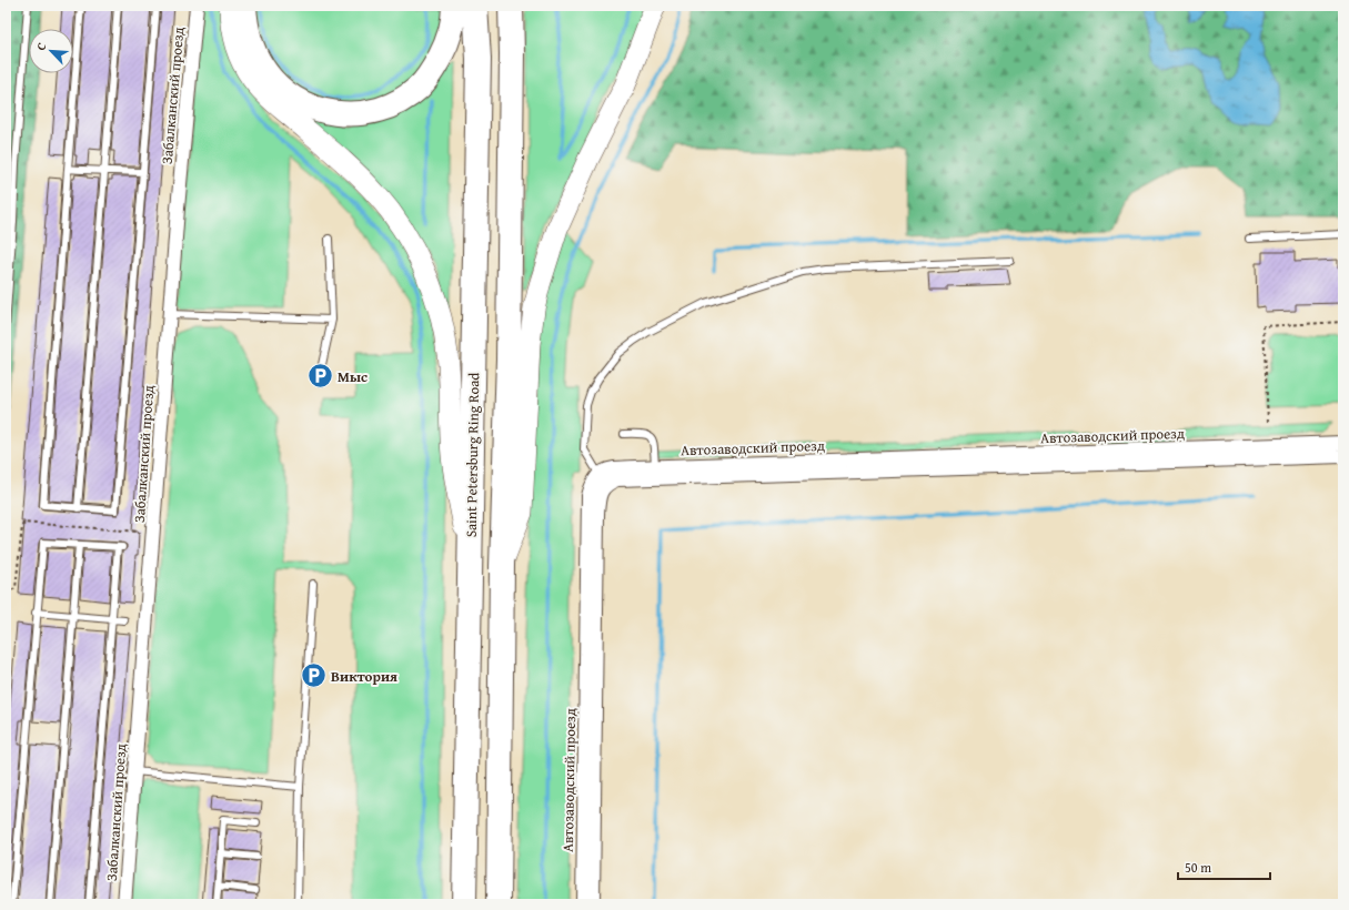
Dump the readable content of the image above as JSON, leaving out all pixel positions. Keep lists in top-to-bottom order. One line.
{"streets":{"highway":["Saint Petersburg Ring Road"],"street":["Забалканский проезд","Автозаводский проезд"]},"places":{"parking":["Мыс","Виктория"]},"scale_bar":"50 m","north":"top left"}
